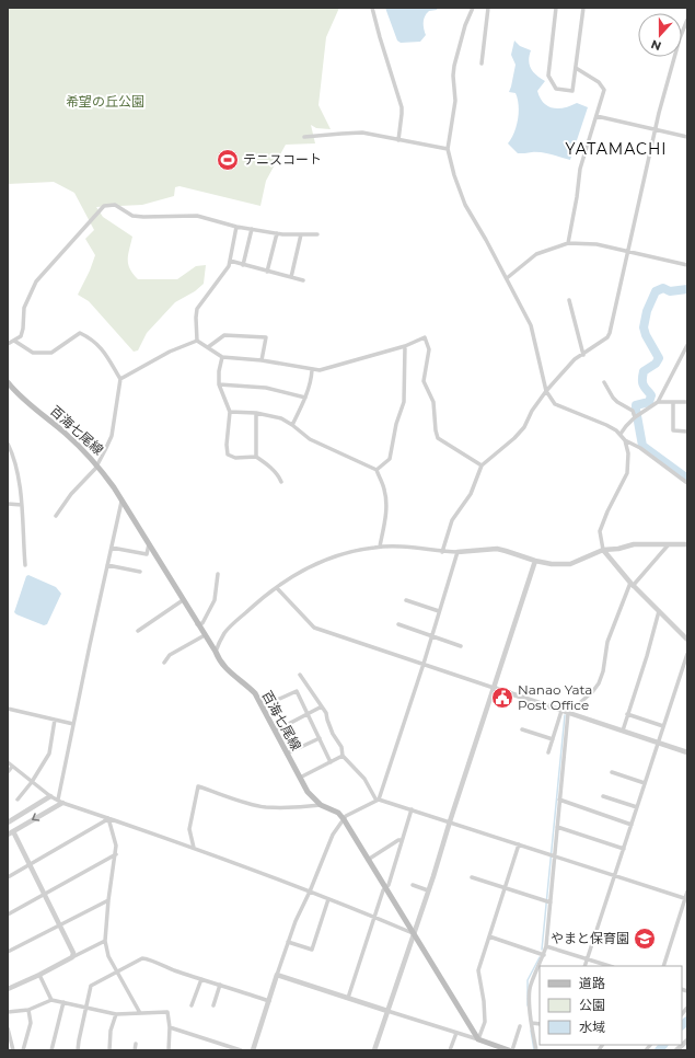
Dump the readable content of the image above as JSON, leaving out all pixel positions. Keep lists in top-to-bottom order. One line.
{"streets":{"main road":["百海七尾線"]},"districts":["YATAMACHI"],"parks":["希望の丘公園"],"places":{"sports":["テニスコート"],"public building":["Nanao Yata Post Office"],"school or university":["やまと保育園"]},"legend":["道路","公園","水域"],"north":"bottom"}
